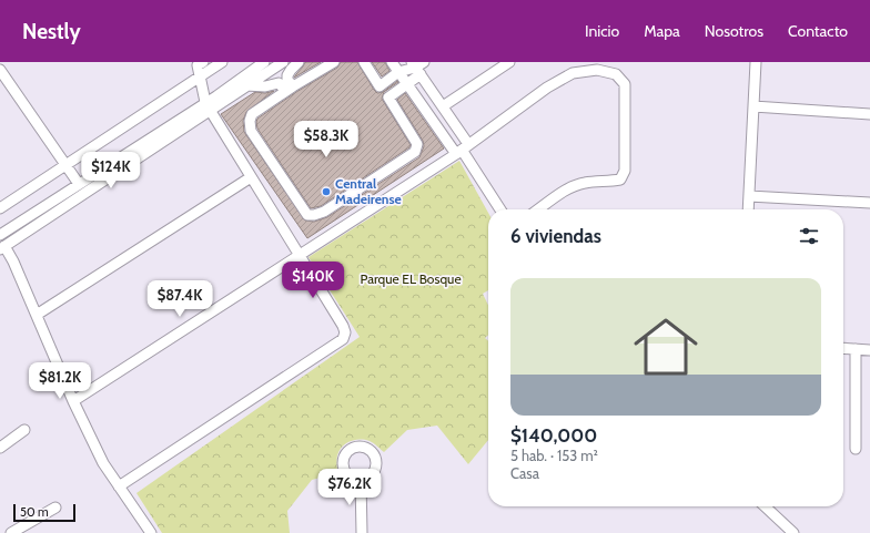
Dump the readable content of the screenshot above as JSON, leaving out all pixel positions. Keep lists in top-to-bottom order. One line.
{"parks":["Parque EL Bosque"],"places":["Central Madeirense"],"scale_bar":"50 m","page":{"header":"Nestly","nav":["Inicio","Mapa","Nosotros","Contacto"],"price":["$58.3K","$124K","$140K","$87.4K","$81.2K","$76.2K"],"heading":"6 viviendas","list":[{"name":"$140,000","note":"5 hab. · 153 m² · Casa"}],"scale":"50 m"}}
